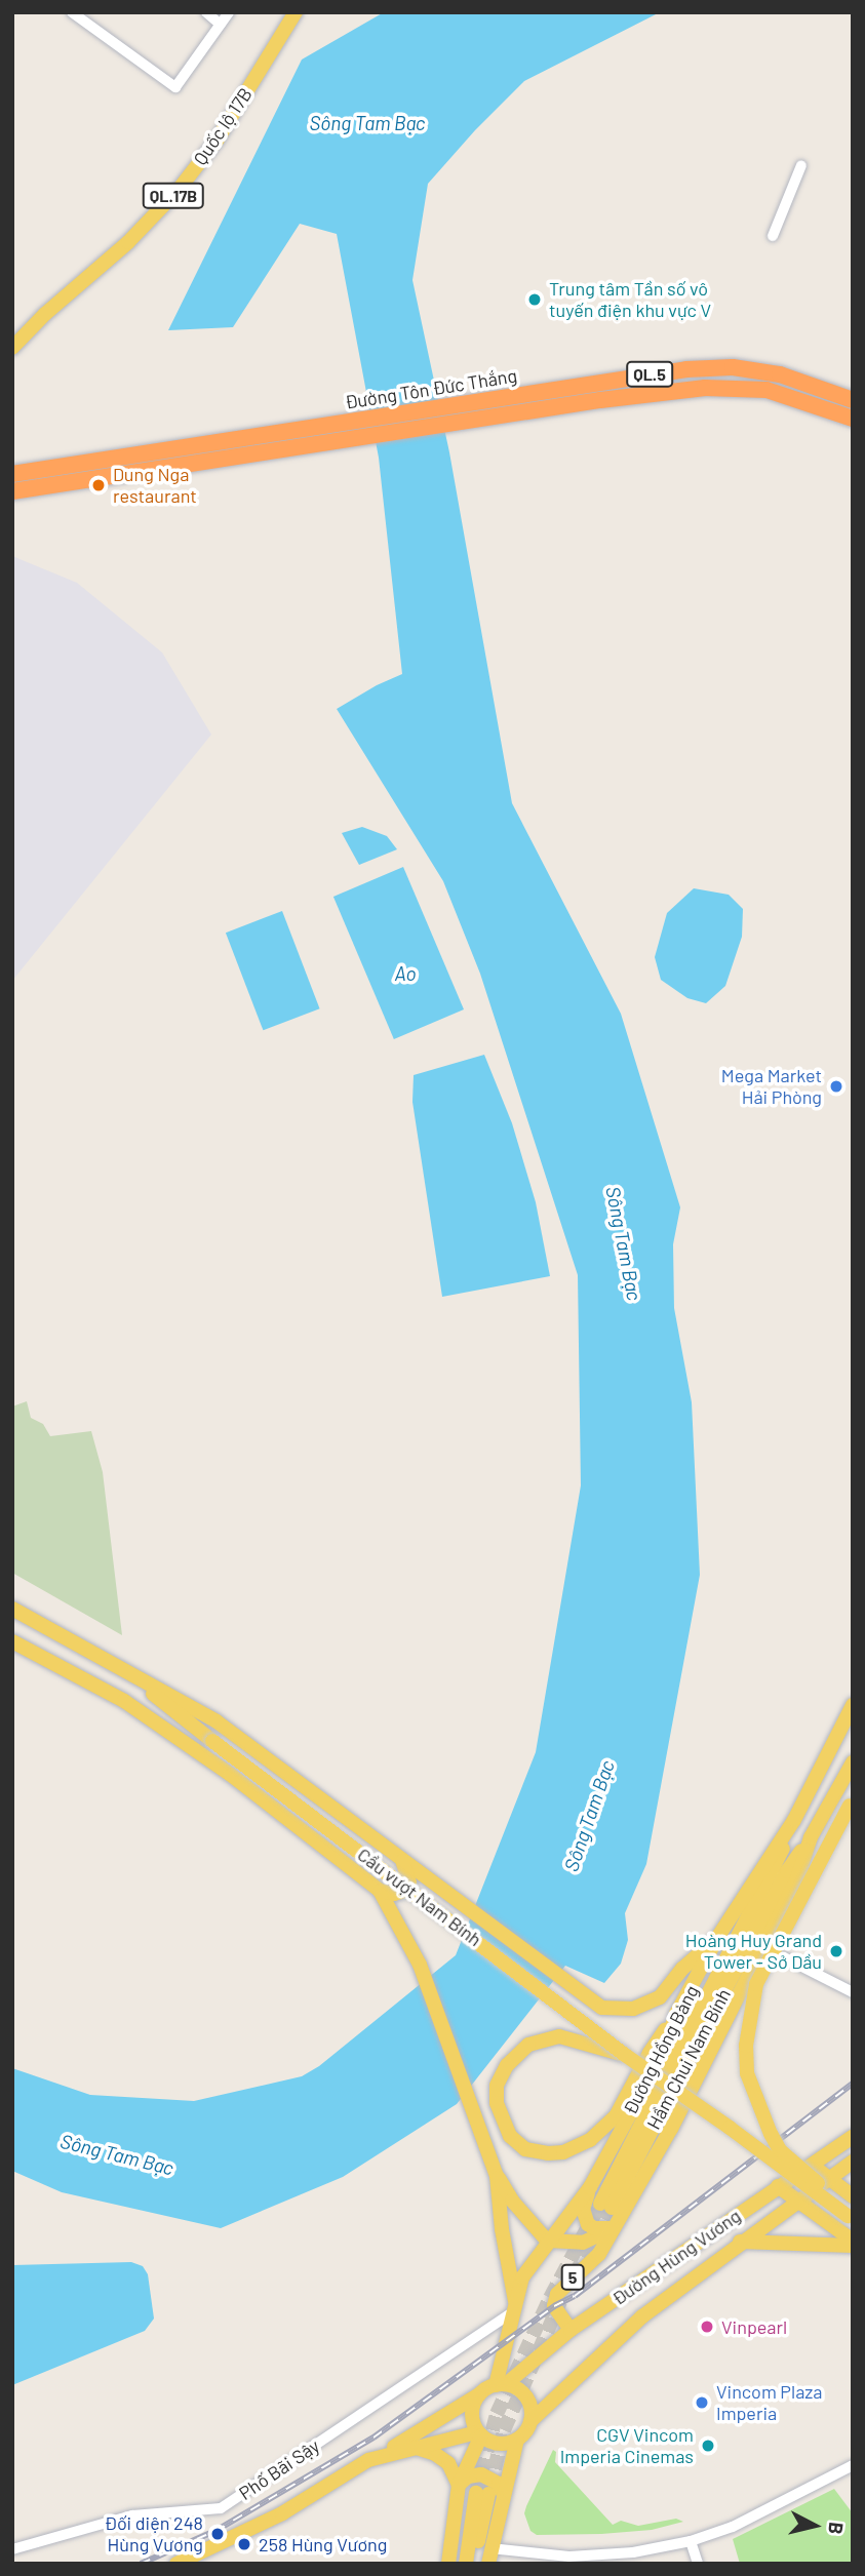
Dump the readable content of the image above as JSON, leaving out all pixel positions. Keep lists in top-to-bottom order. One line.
{"streets":{"highway":["QL.5","Đường Tôn Đức Thắng"],"main road":["Quốc lộ 17B","QL.17B","Cầu vượt Nam Bính","Đường Hồng Bàng","Hầm Chui Nam Bính","Đường Hùng Vương","5"],"street":["Phố Bãi Sậy"]},"crossings":[["Cầu vượt Nam Bính","Đường Hồng Bàng"],["Đường Hồng Bàng","Hầm Chui Nam Bính"],["Đường Hồng Bàng","Đường Hùng Vương"],["Đường Hồng Bàng","Phố Bãi Sậy"],["Đường Hùng Vương","5"]],"water":["Sông Tam Bạc","Ao"],"places":["Trung tâm Tần số vô tuyến điện khu vực V","Dung Nga restaurant","Mega Market Hải Phòng","Hoàng Huy Grand Tower - Sở Dầu","Vinpearl","Vincom Plaza Imperia","CGV Vincom Imperia Cinemas","Đối diện 248 Hùng Vương","258 Hùng Vương"],"north":"right"}
